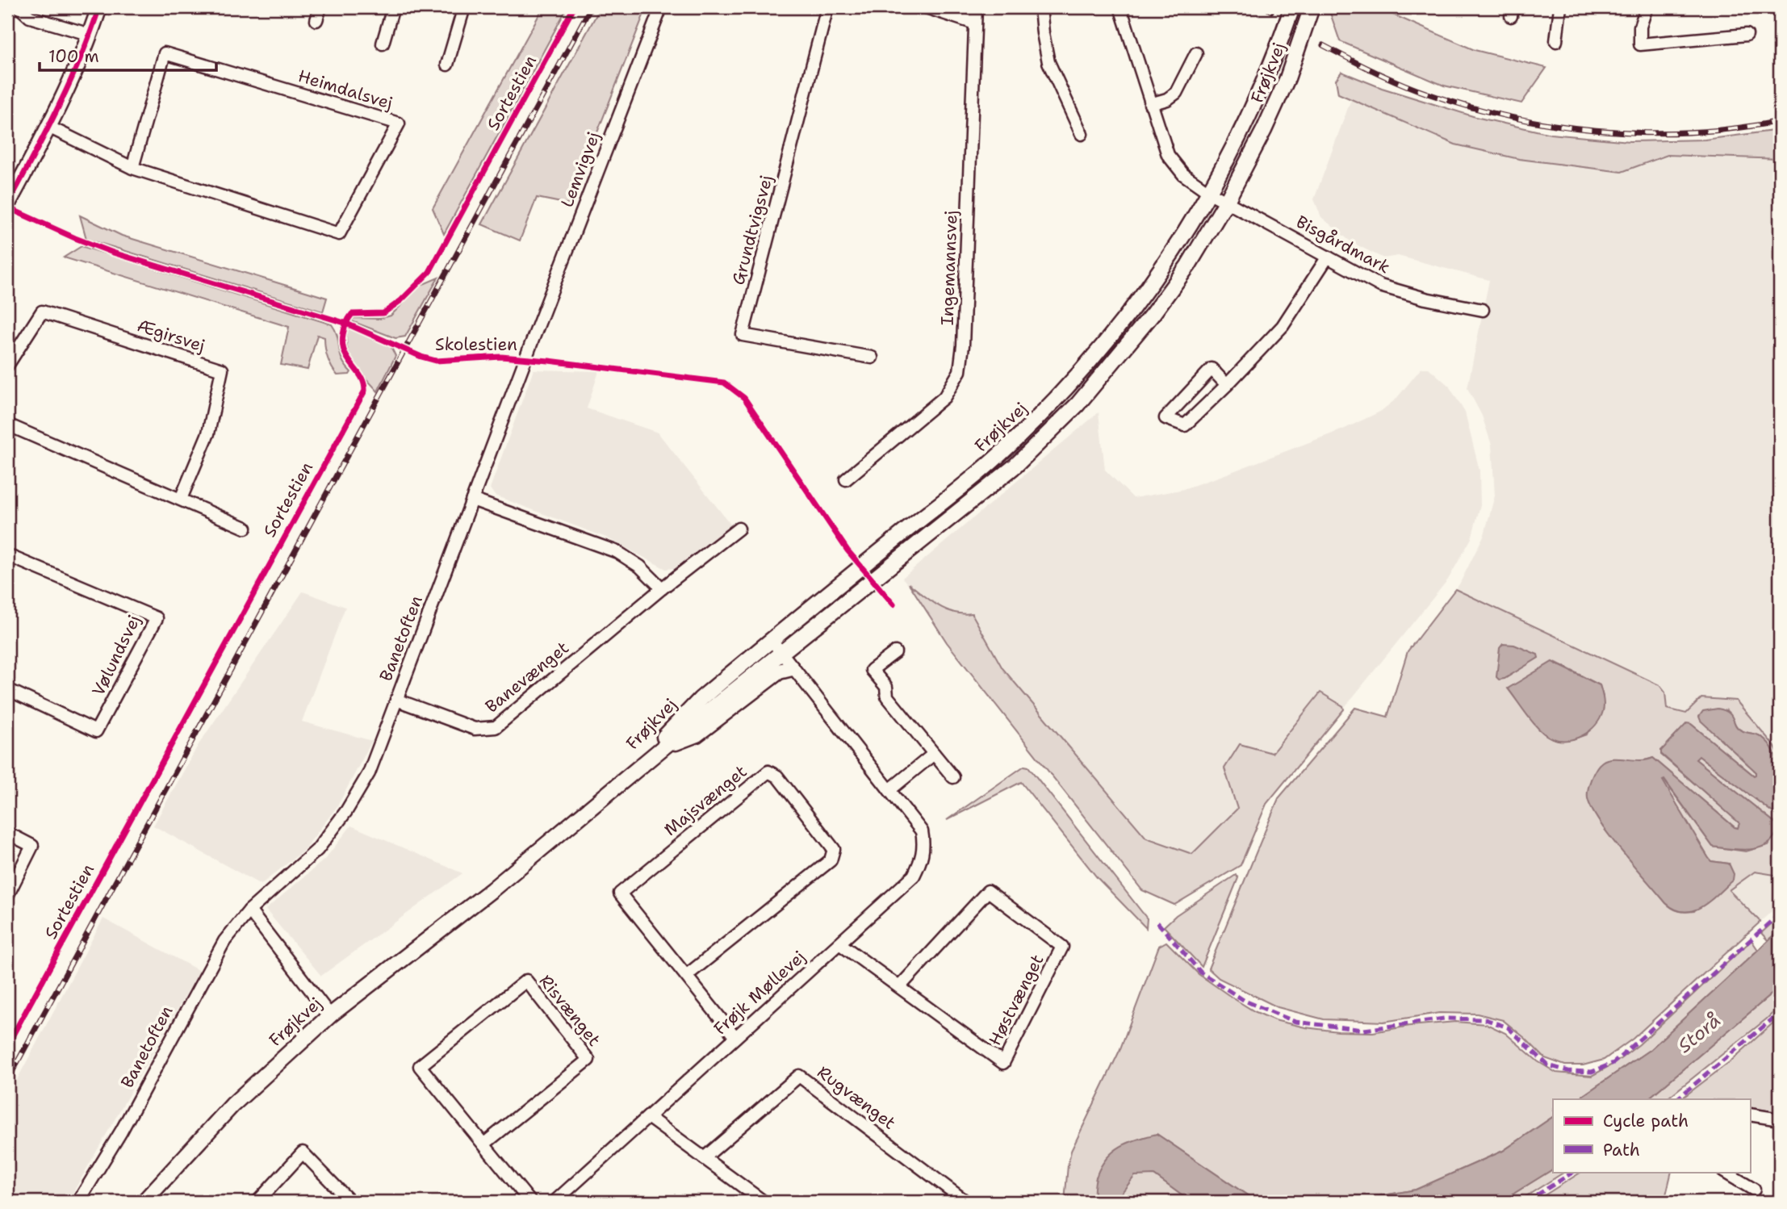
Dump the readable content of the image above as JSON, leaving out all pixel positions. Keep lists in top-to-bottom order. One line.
{"streets":{"street":["Frøjkvej","Heimdalsvej","Lemvigvej","Grundtvigsvej","Bisgårdmark","Ingemannsvej","Ægirsvej","Banetoften","Vølundsvej","Banevænget","Majsvænget","Frøjk Møllevej","Høstvænget","Risvænget","Rugvænget"],"cycle path":["Sortestien","Skolestien"]},"crossings":[["Frøjkvej","Bisgårdmark"],["Frøjkvej","Frøjk Møllevej"],["Lemvigvej","Banetoften"],["Banetoften","Banevænget"],["Majsvænget","Frøjk Møllevej"],["Frøjk Møllevej","Høstvænget"]],"water":["Storå"],"legend":["Cycle path","Path"],"scale_bar":"100 m"}
